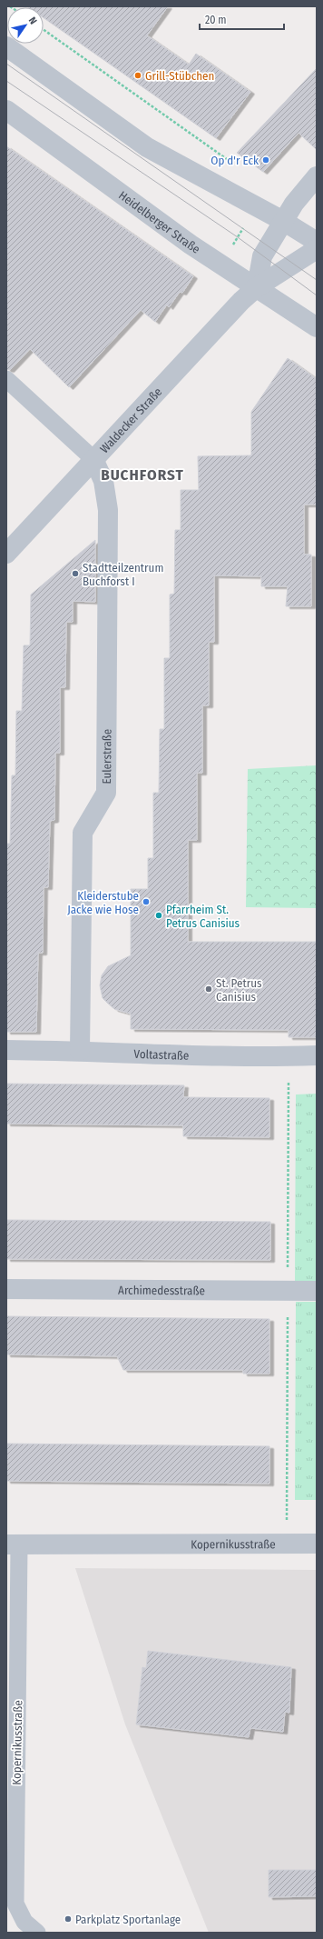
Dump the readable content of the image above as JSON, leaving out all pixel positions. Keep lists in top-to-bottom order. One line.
{"streets":{"street":["Heidelberger Straße","Waldecker Straße","Eulerstraße","Voltastraße","Archimedesstraße","Kopernikusstraße"]},"crossings":[["Heidelberger Straße","Waldecker Straße"],["Waldecker Straße","Eulerstraße"],["Eulerstraße","Voltastraße"]],"districts":["BUCHFORST"],"places":["Grill-Stübchen","Op d'r Eck","Stadtteilzentrum Buchforst I","Kleiderstube Jacke wie Hose","Pfarrheim St. Petrus Canisius","St. Petrus Canisius","Parkplatz Sportanlage"],"scale_bar":"20 m","north":"top right"}
